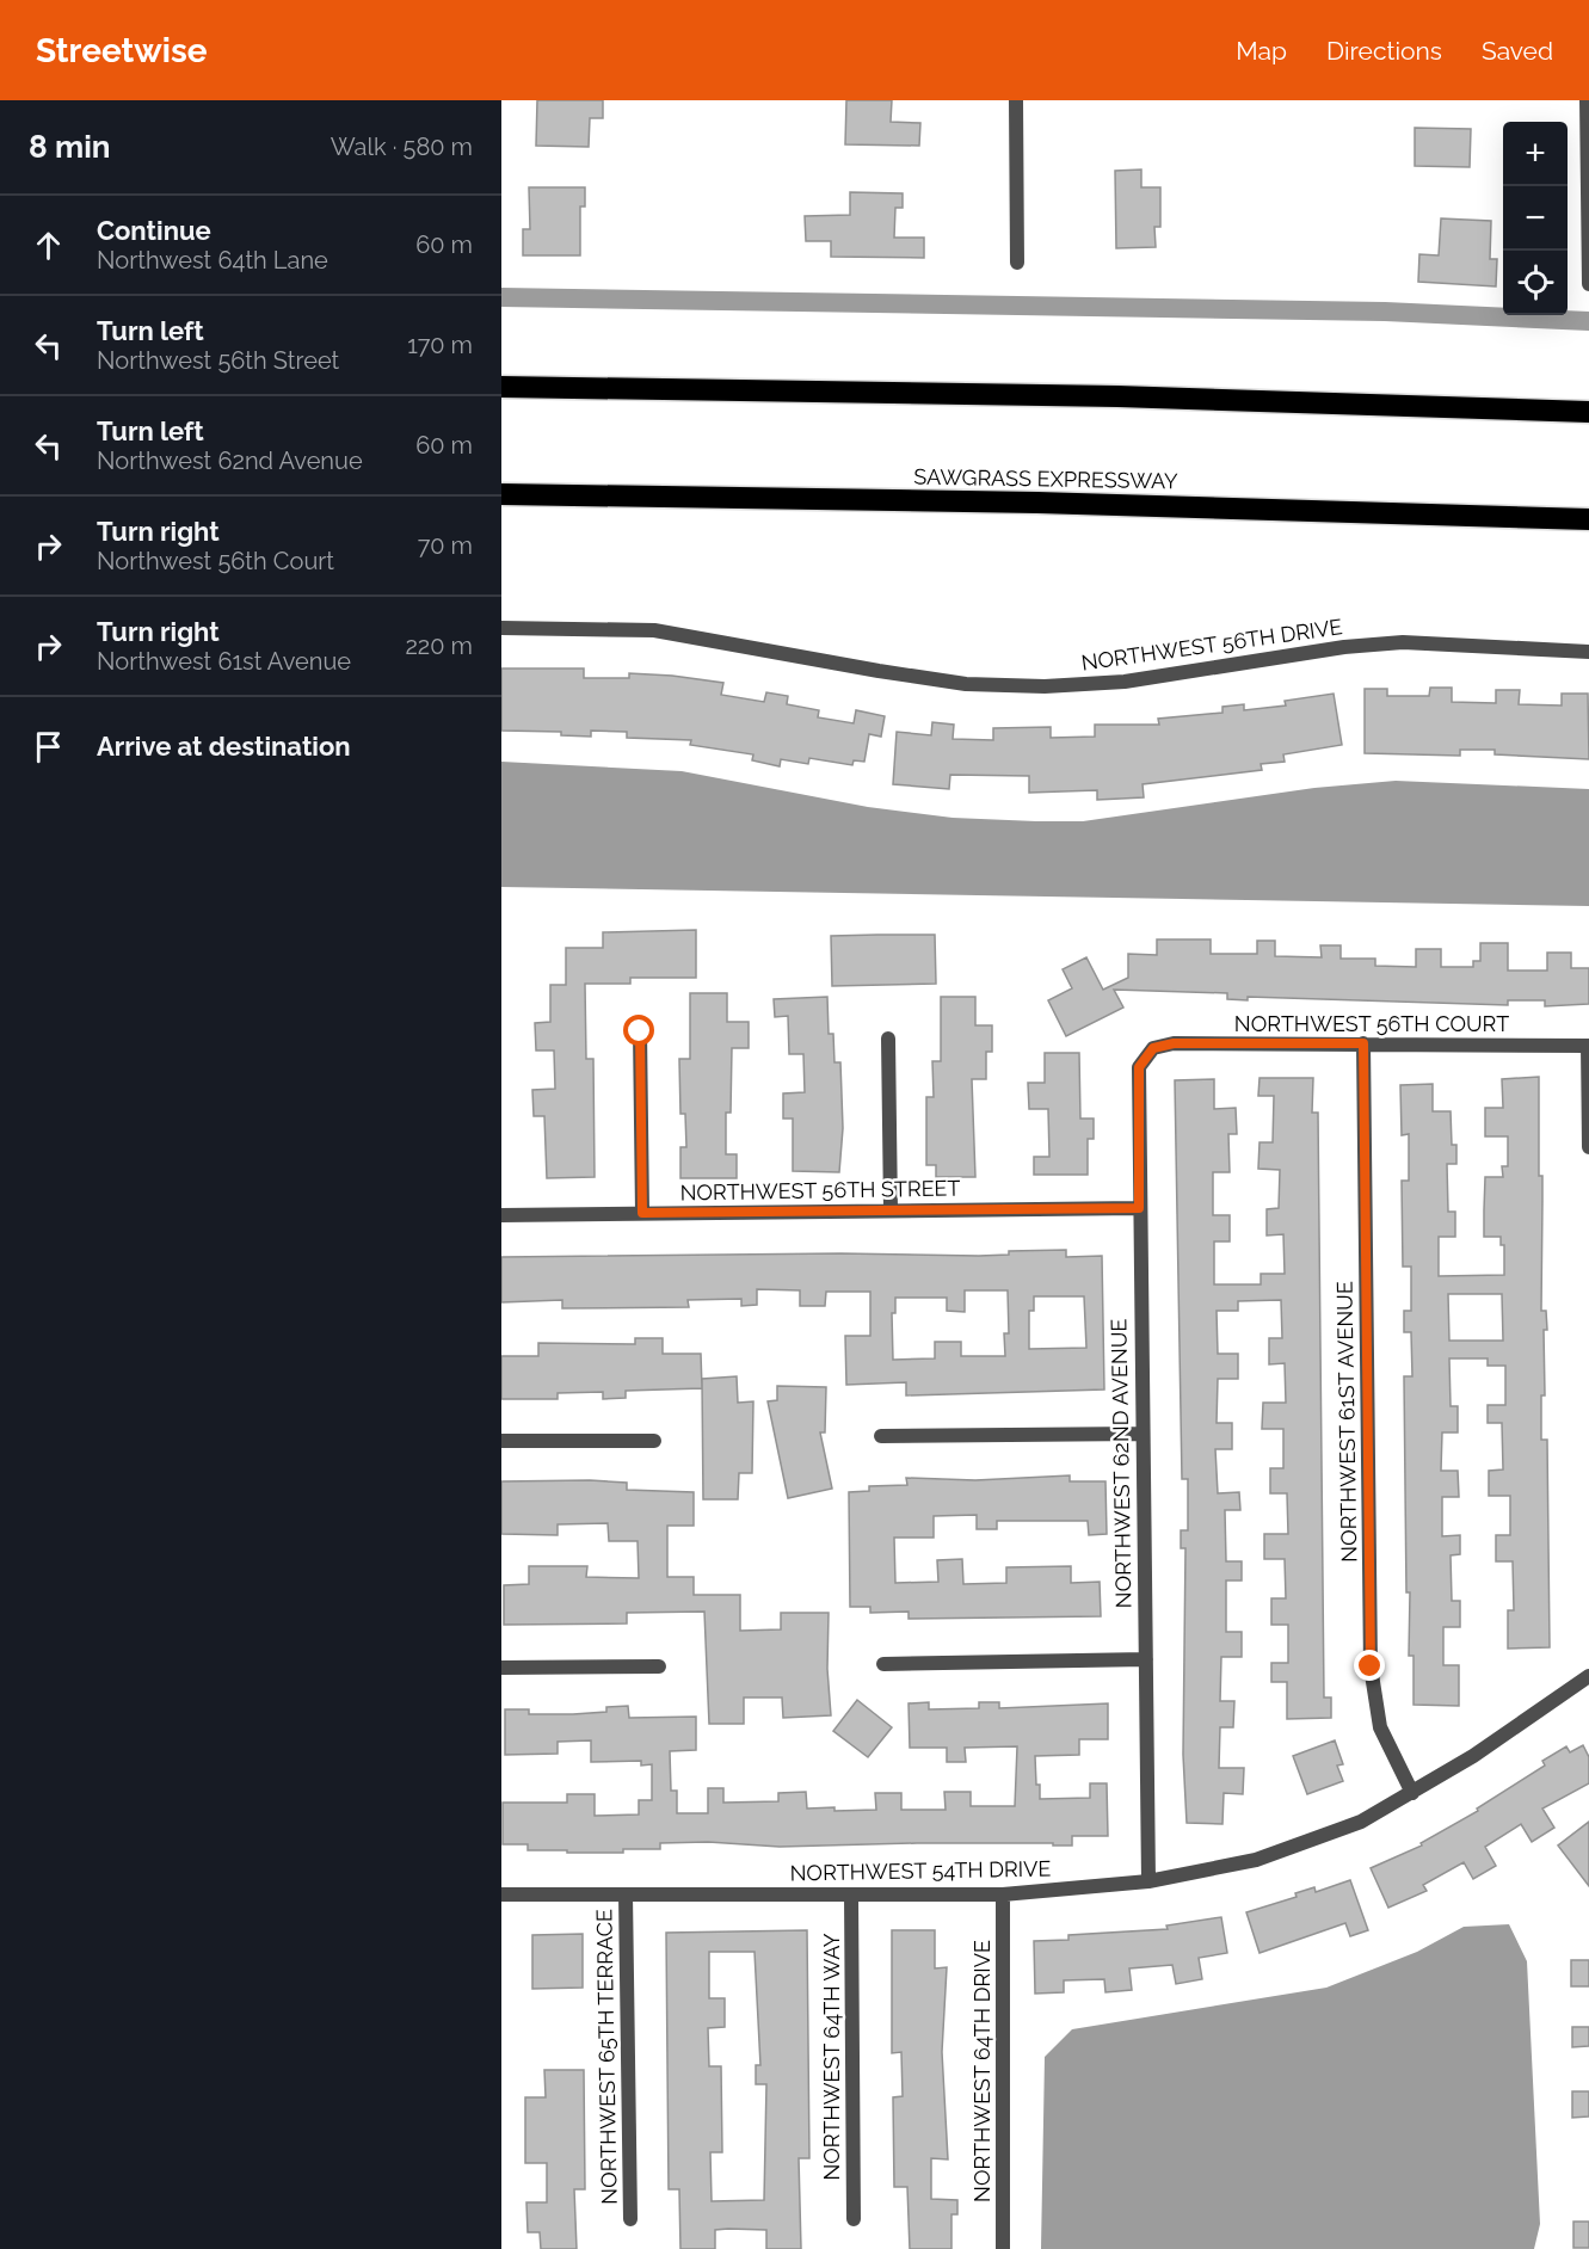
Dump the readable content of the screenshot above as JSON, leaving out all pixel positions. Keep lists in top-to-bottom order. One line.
{"streets":{"highway":["SAWGRASS EXPRESSWAY"],"street":["NORTHWEST 56TH DRIVE","NORTHWEST 56TH COURT","NORTHWEST 56TH STREET","NORTHWEST 61ST AVENUE","NORTHWEST 62ND AVENUE","NORTHWEST 54TH DRIVE","NORTHWEST 65TH TERRACE","NORTHWEST 64TH WAY","NORTHWEST 64TH DRIVE"]},"crossings":[["NORTHWEST 56TH COURT","NORTHWEST 61ST AVENUE"],["NORTHWEST 56TH COURT","NORTHWEST 62ND AVENUE"],["NORTHWEST 56TH STREET","NORTHWEST 62ND AVENUE"],["NORTHWEST 61ST AVENUE","NORTHWEST 54TH DRIVE"],["NORTHWEST 62ND AVENUE","NORTHWEST 54TH DRIVE"],["NORTHWEST 54TH DRIVE","NORTHWEST 65TH TERRACE"],["NORTHWEST 54TH DRIVE","NORTHWEST 64TH WAY"],["NORTHWEST 54TH DRIVE","NORTHWEST 64TH DRIVE"]],"page":{"header":"Streetwise","nav":["Map","Directions","Saved"],"heading":["8 min","Walk · 580 m"],"map_buttons":["+","−"],"list":[["Continue","Northwest 64th Lane","60 m"],["Turn left","Northwest 56th Street","170 m"],["Turn left","Northwest 62nd Avenue","60 m"],["Turn right","Northwest 56th Court","70 m"],["Turn right","Northwest 61st Avenue","220 m"],"Arrive at destination"]}}
